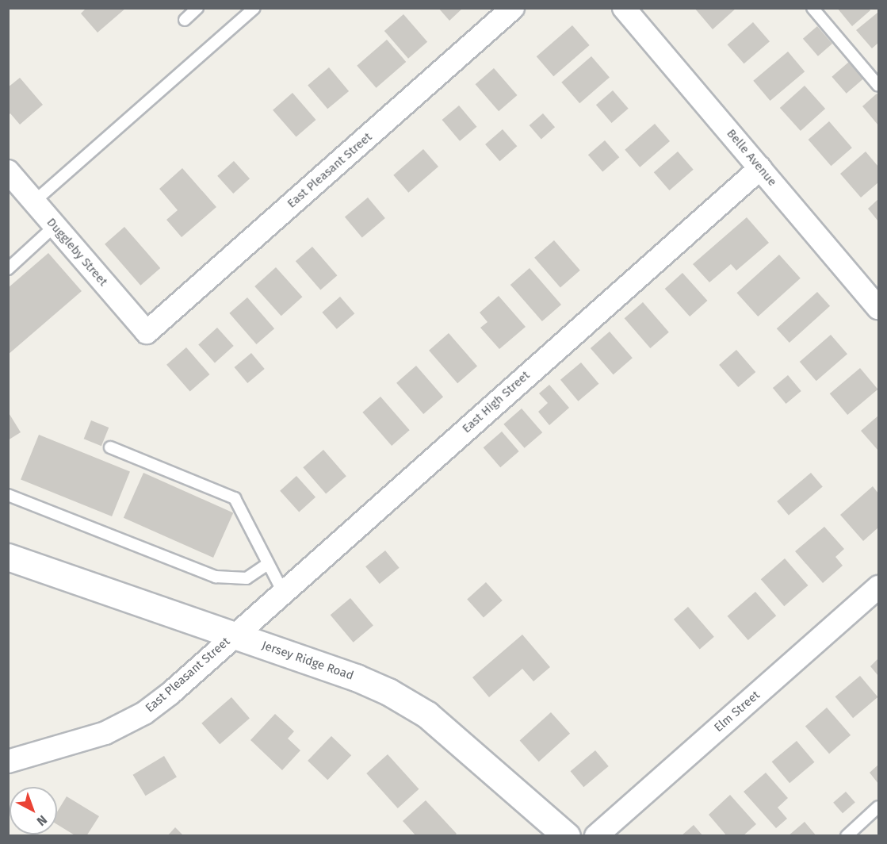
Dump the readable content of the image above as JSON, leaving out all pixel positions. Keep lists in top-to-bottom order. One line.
{"streets":{"street":["Belle Avenue","East Pleasant Street","Duggleby Street","East High Street","Jersey Ridge Road","Elm Street"]},"crossings":[["Belle Avenue","East High Street"],["East Pleasant Street","Duggleby Street"],["East Pleasant Street","East High Street"],["East Pleasant Street","Jersey Ridge Road"],["East High Street","Jersey Ridge Road"]],"north":"bottom right"}
